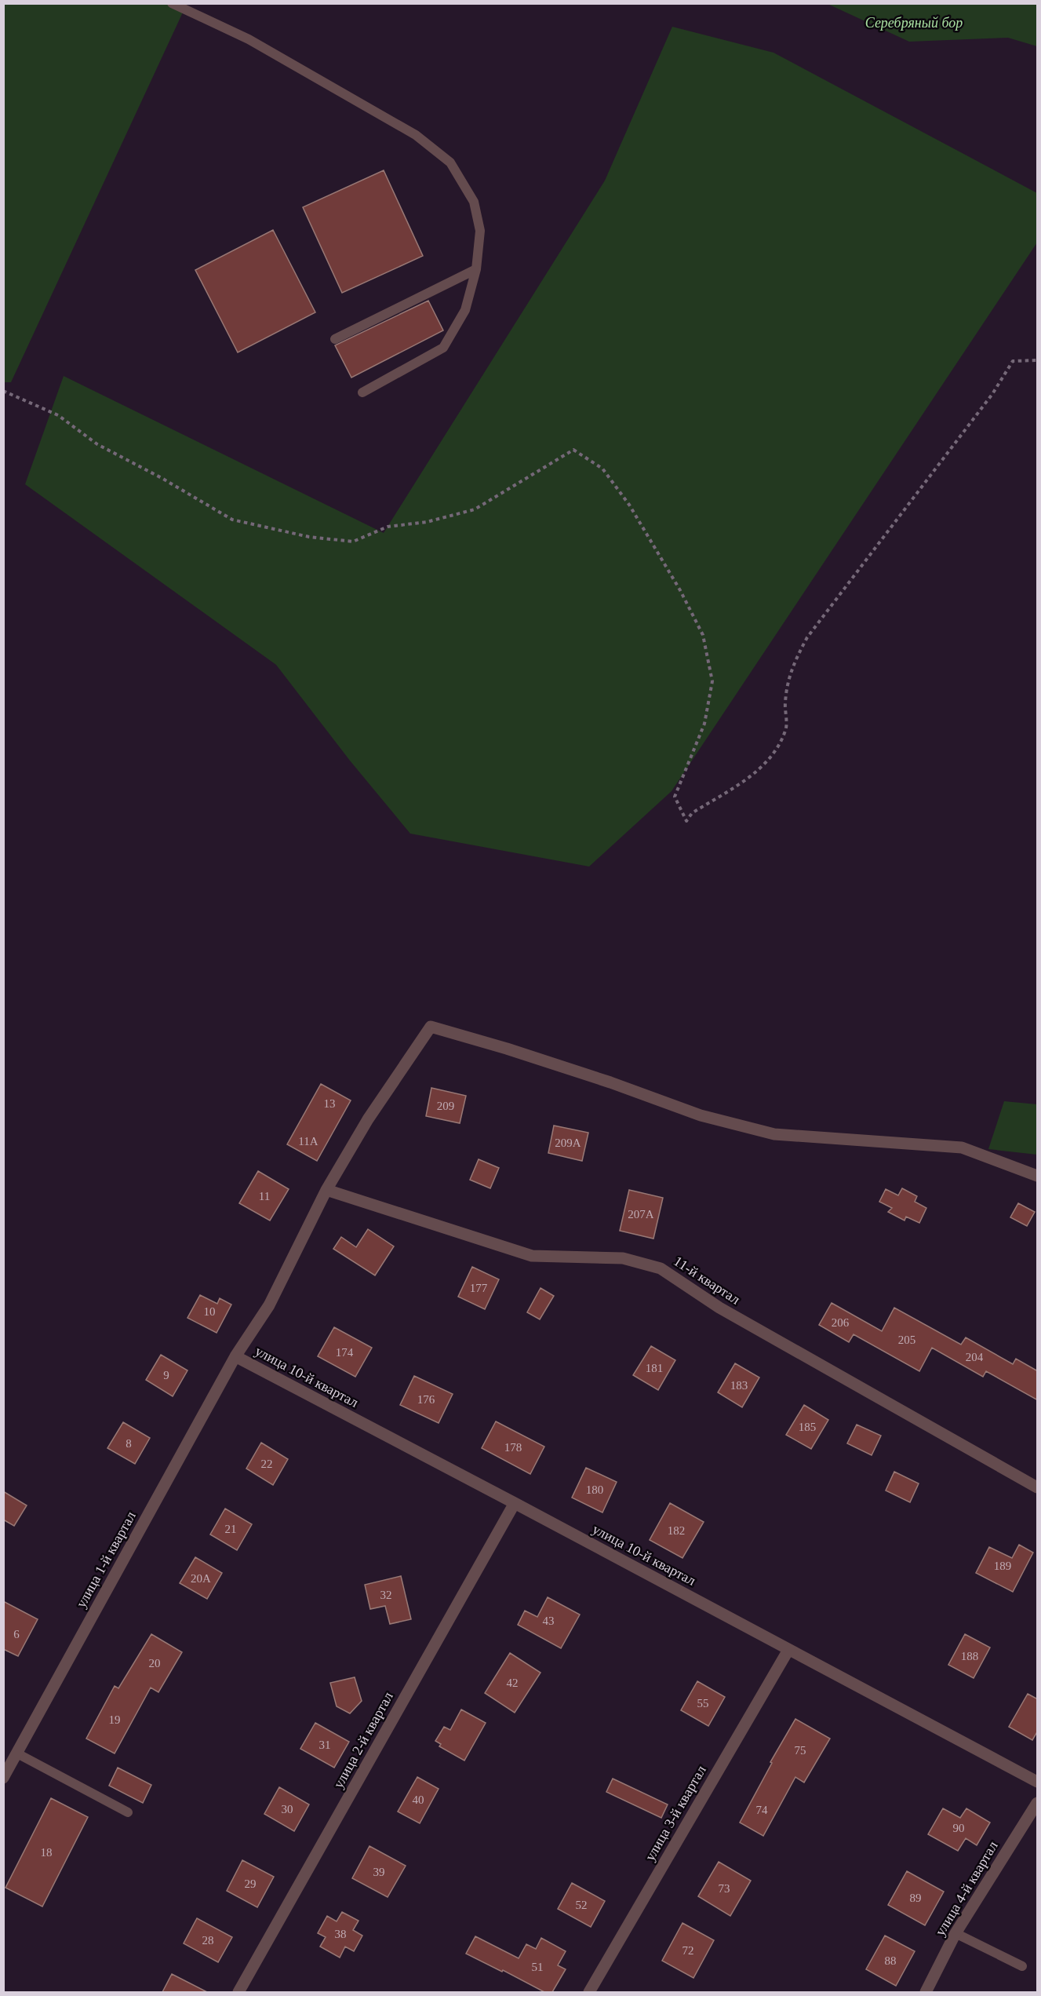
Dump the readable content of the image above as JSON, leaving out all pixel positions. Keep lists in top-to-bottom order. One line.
{"streets":{"street":["11-й квартал","улица 10-й квартал","улица 1-й квартал","улица 2-й квартал","улица 3-й квартал","улица 4-й квартал"]},"crossings":[["11-й квартал","улица 1-й квартал"],["улица 10-й квартал","улица 1-й квартал"],["улица 10-й квартал","улица 2-й квартал"],["улица 10-й квартал","улица 3-й квартал"]],"parks":["Серебряный бор"],"house_numbers":["13","209","11А","209А","11","207А","177","10","206","205","174","204","181","9","183","176","185","8","178","22","180","21","182","189","20А","32","43","6","188","20","42","55","19","31","75","40","30","74","90","18","39","29","73","89","52","38","28","72","88","51"]}
